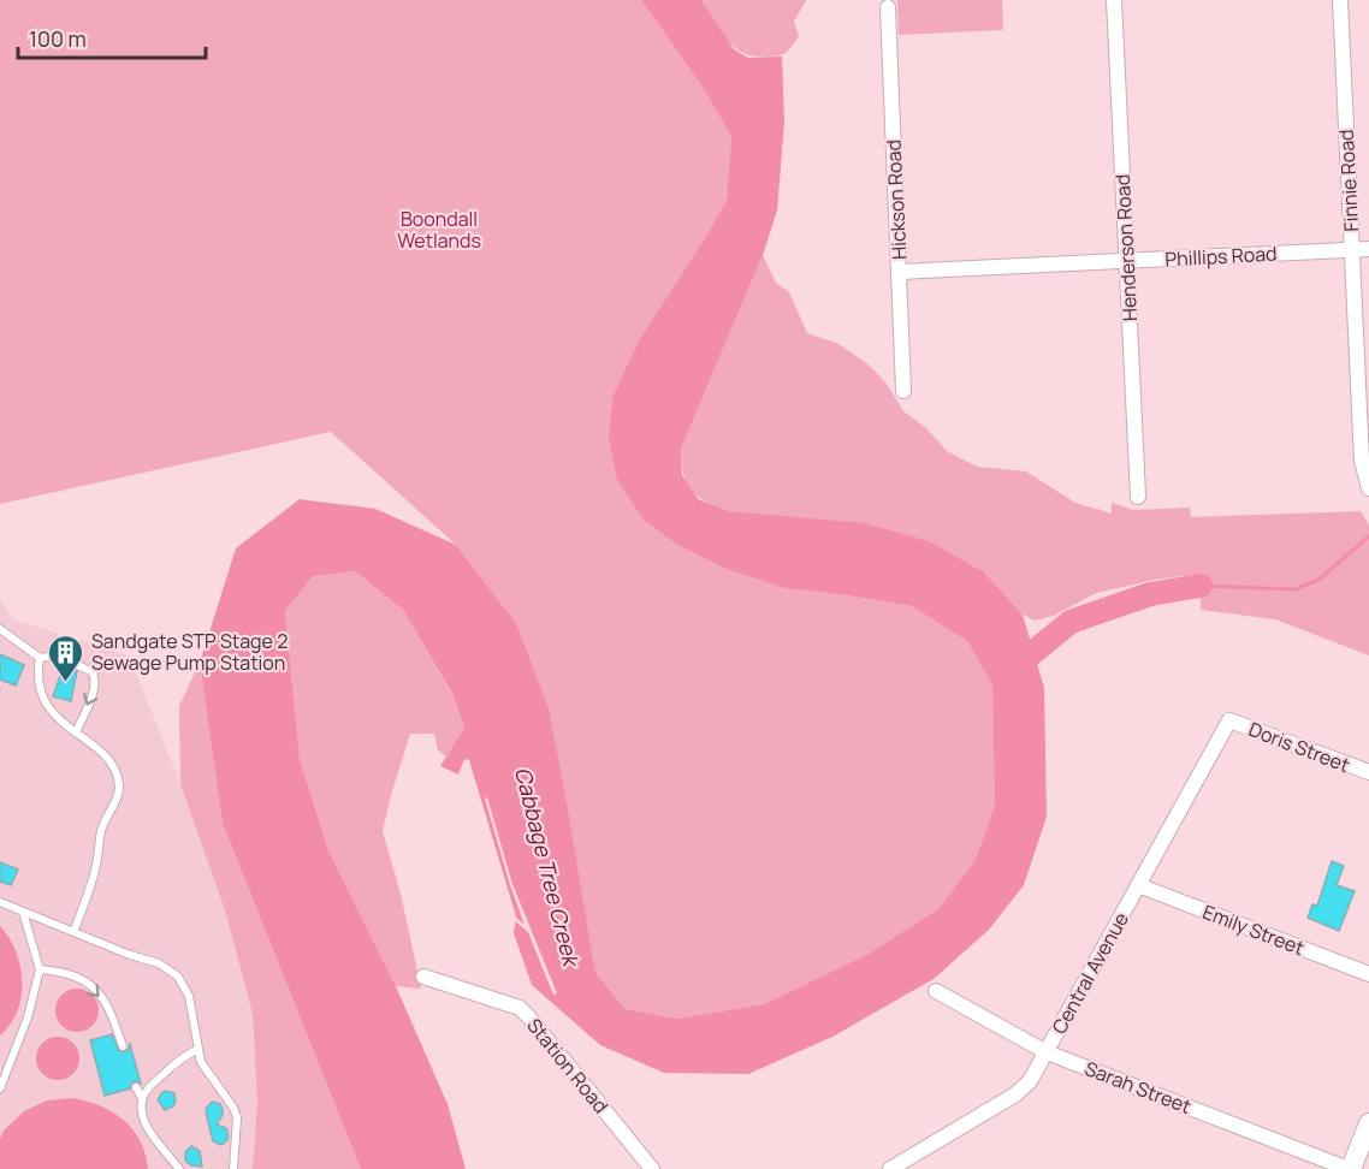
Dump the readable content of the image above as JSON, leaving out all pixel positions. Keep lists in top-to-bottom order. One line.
{"streets":{"street":["Finnie Road","Hickson Road","Henderson Road","Phillips Road","Doris Street","Emily Street","Central Avenue","Station Road","Sarah Street"]},"crossings":[["Finnie Road","Phillips Road"],["Hickson Road","Phillips Road"],["Henderson Road","Phillips Road"],["Doris Street","Central Avenue"],["Emily Street","Central Avenue"],["Central Avenue","Sarah Street"]],"water":["Cabbage Tree Creek"],"parks":["Boondall Wetlands"],"places":{"building":["Sandgate STP Stage 2 Sewage Pump Station"]},"scale_bar":"100 m"}
